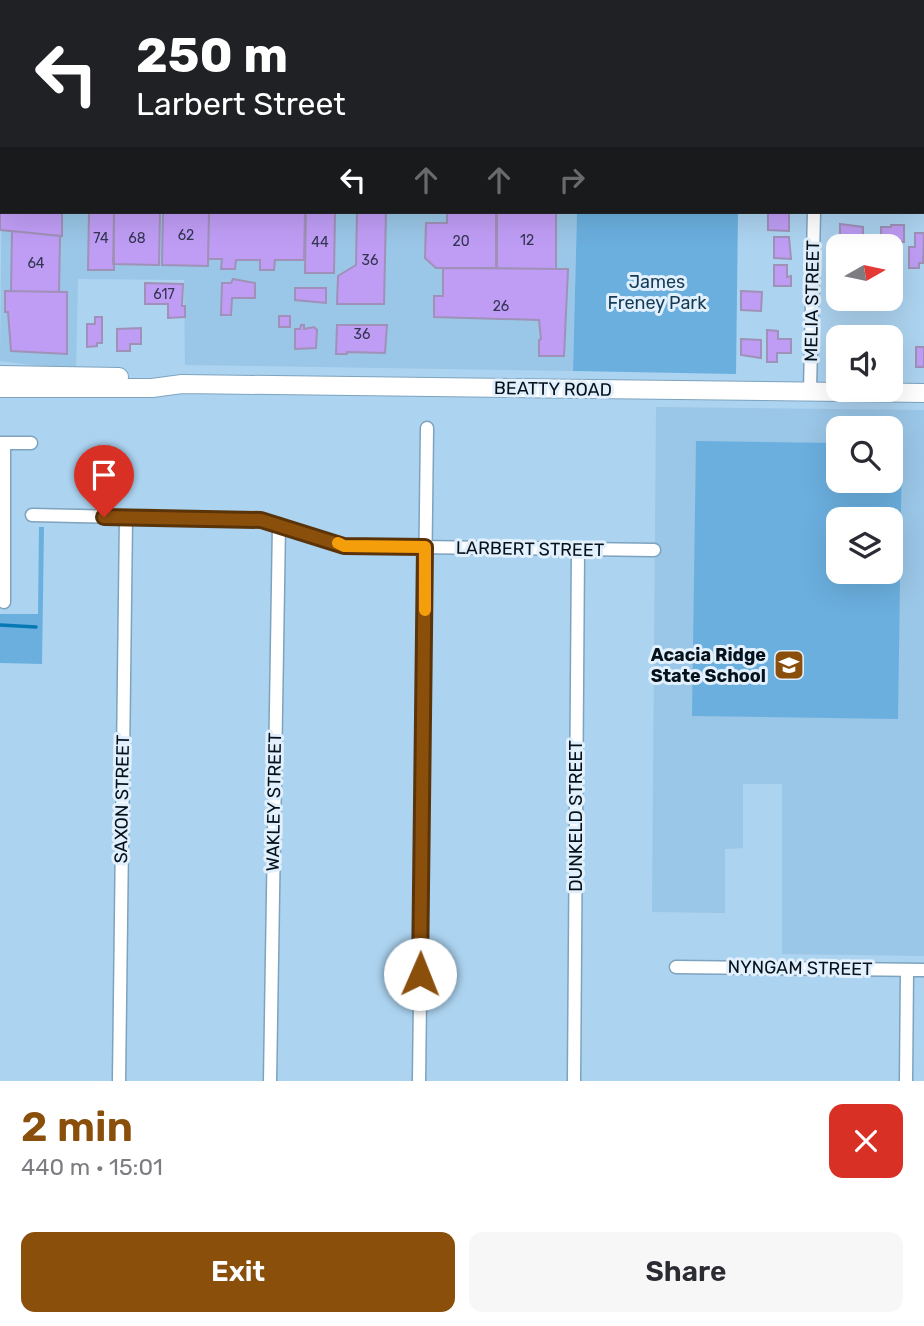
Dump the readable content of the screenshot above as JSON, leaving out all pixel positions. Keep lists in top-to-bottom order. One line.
{"streets":{"main road":["BEATTY ROAD"],"street":["MELIA STREET","LARBERT STREET","SAXON STREET","WAKLEY STREET","DUNKELD STREET","NYNGAM STREET"]},"crossings":[["MELIA STREET","BEATTY ROAD"],["LARBERT STREET","SAXON STREET"],["LARBERT STREET","WAKLEY STREET"],["LARBERT STREET","DUNKELD STREET"]],"parks":["James Freney Park"],"places":{"school or university":["Acacia Ridge State School"]},"house_numbers":["62","74","68","12","20","44","36","64","617","26","36"],"north":"right","page":{"turn":["250 m","Larbert Street"],"heading":["2 min","440 m · 15:01"],"buttons":["Exit","Share"]}}
